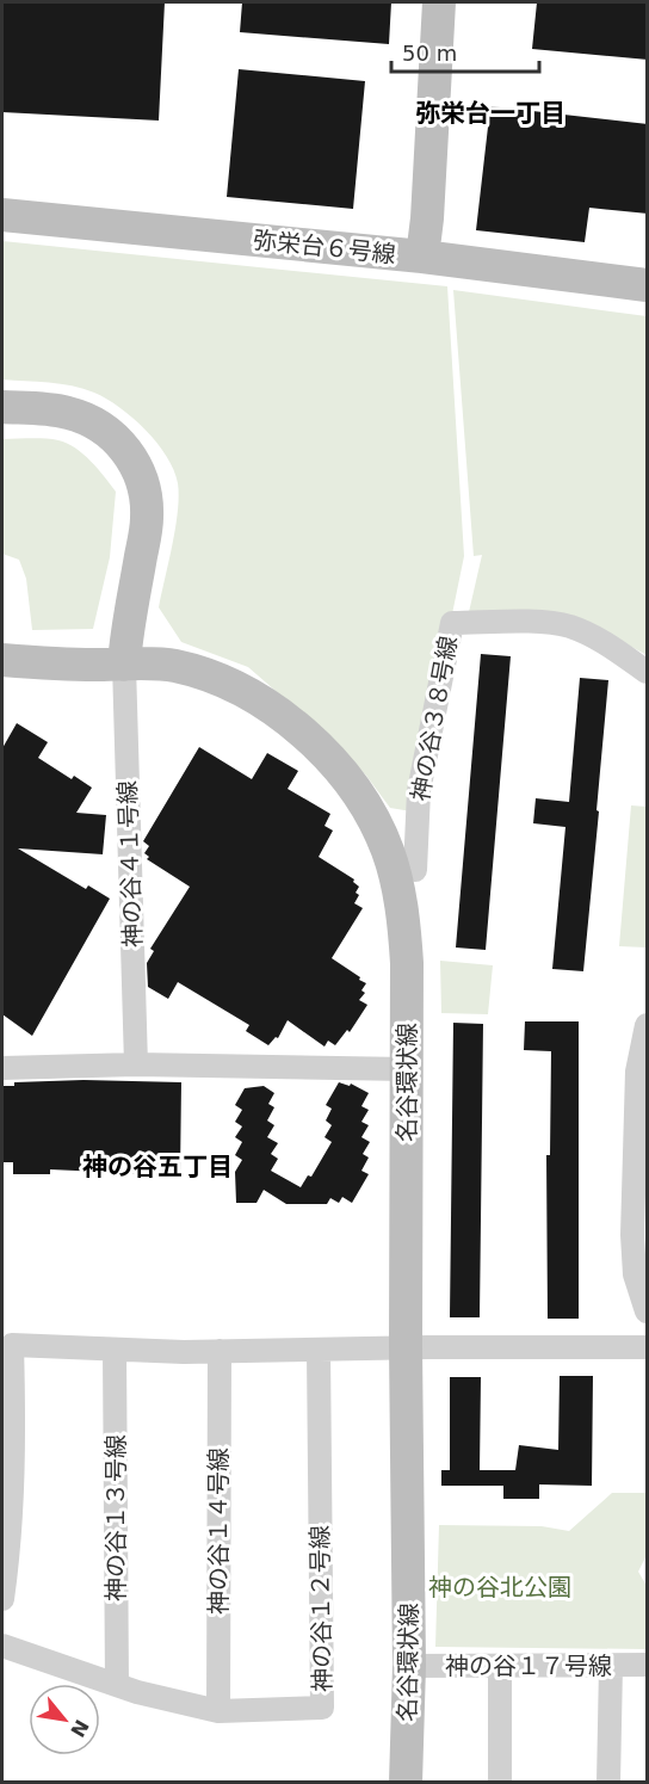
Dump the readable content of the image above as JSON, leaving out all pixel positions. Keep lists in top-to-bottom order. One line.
{"streets":{"street":["弥栄台６号線","神の谷３８号線","神の谷４１号線","名谷環状線","神の谷１３号線","神の谷１４号線","神の谷１２号線","神の谷１７号線"]},"crossings":[["神の谷４１号線","名谷環状線"],["名谷環状線","神の谷１７号線"],["神の谷１３号線","神の谷１２号線"],["神の谷１４号線","神の谷１２号線"]],"districts":["弥栄台一丁目","神の谷五丁目"],"parks":["神の谷北公園"],"scale_bar":"50 m","north":"bottom right"}
